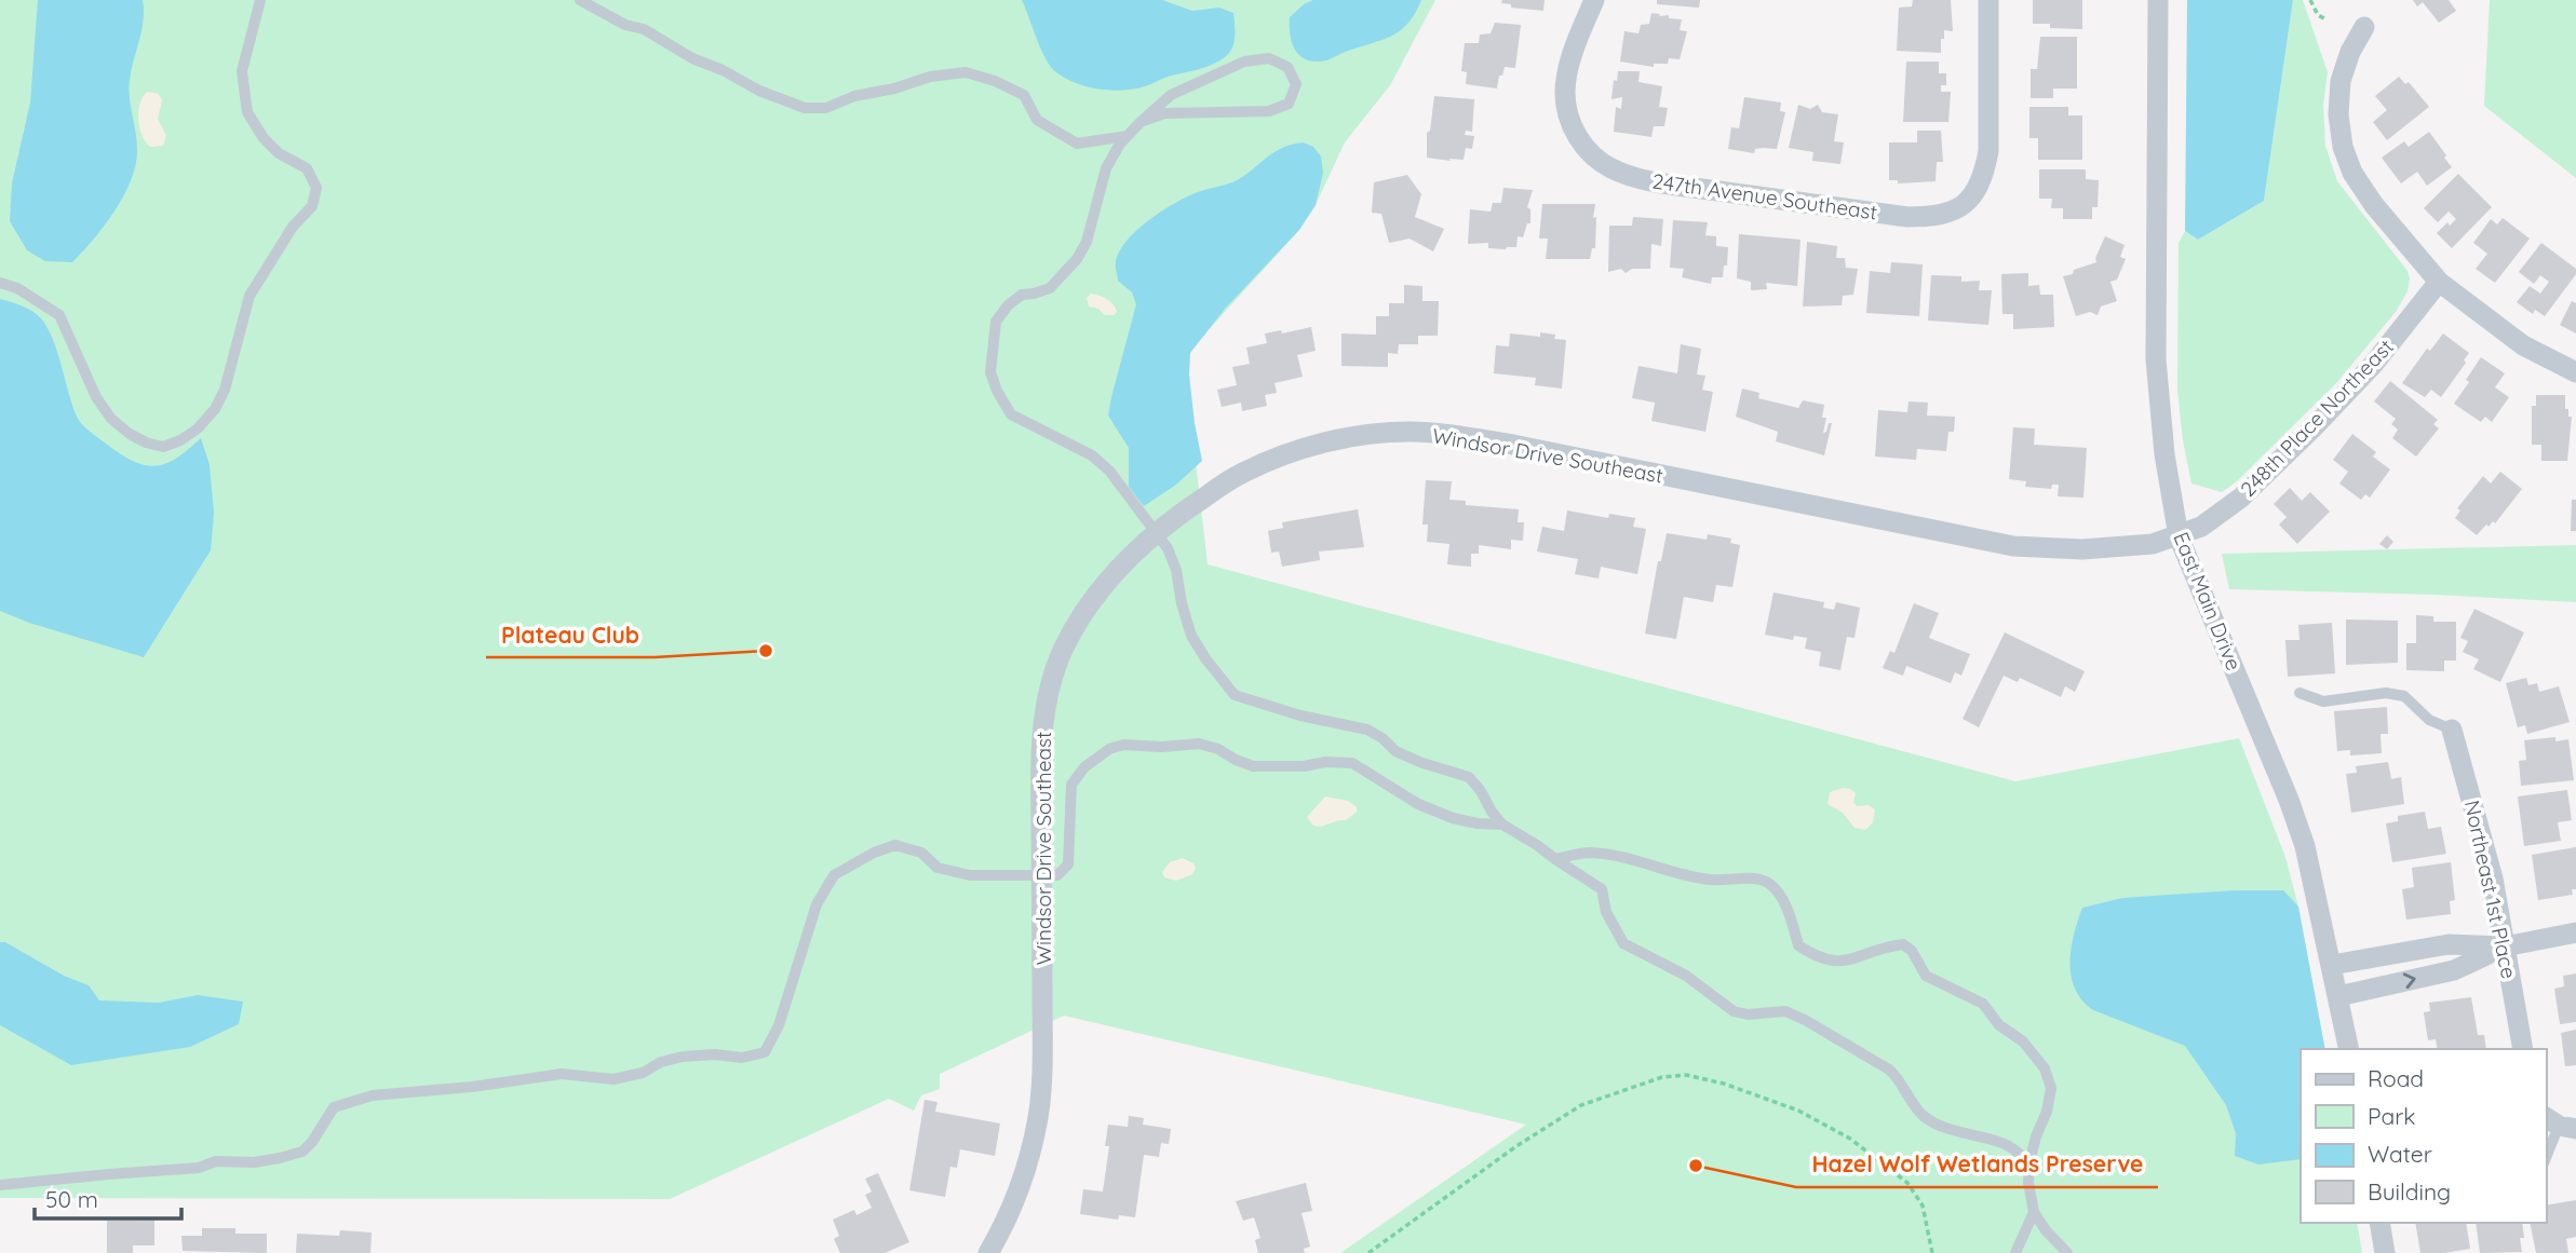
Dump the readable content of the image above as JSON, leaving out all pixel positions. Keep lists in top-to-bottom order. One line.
{"streets":{"street":["247th Avenue Southeast","248th Place Northeast","Windsor Drive Southeast","East Main Drive","Northeast 1st Place"]},"crossings":[["248th Place Northeast","Windsor Drive Southeast"],["248th Place Northeast","East Main Drive"],["Windsor Drive Southeast","East Main Drive"]],"places":["Plateau Club","Hazel Wolf Wetlands Preserve"],"legend":["Road","Park","Water","Building"],"scale_bar":"50 m"}
